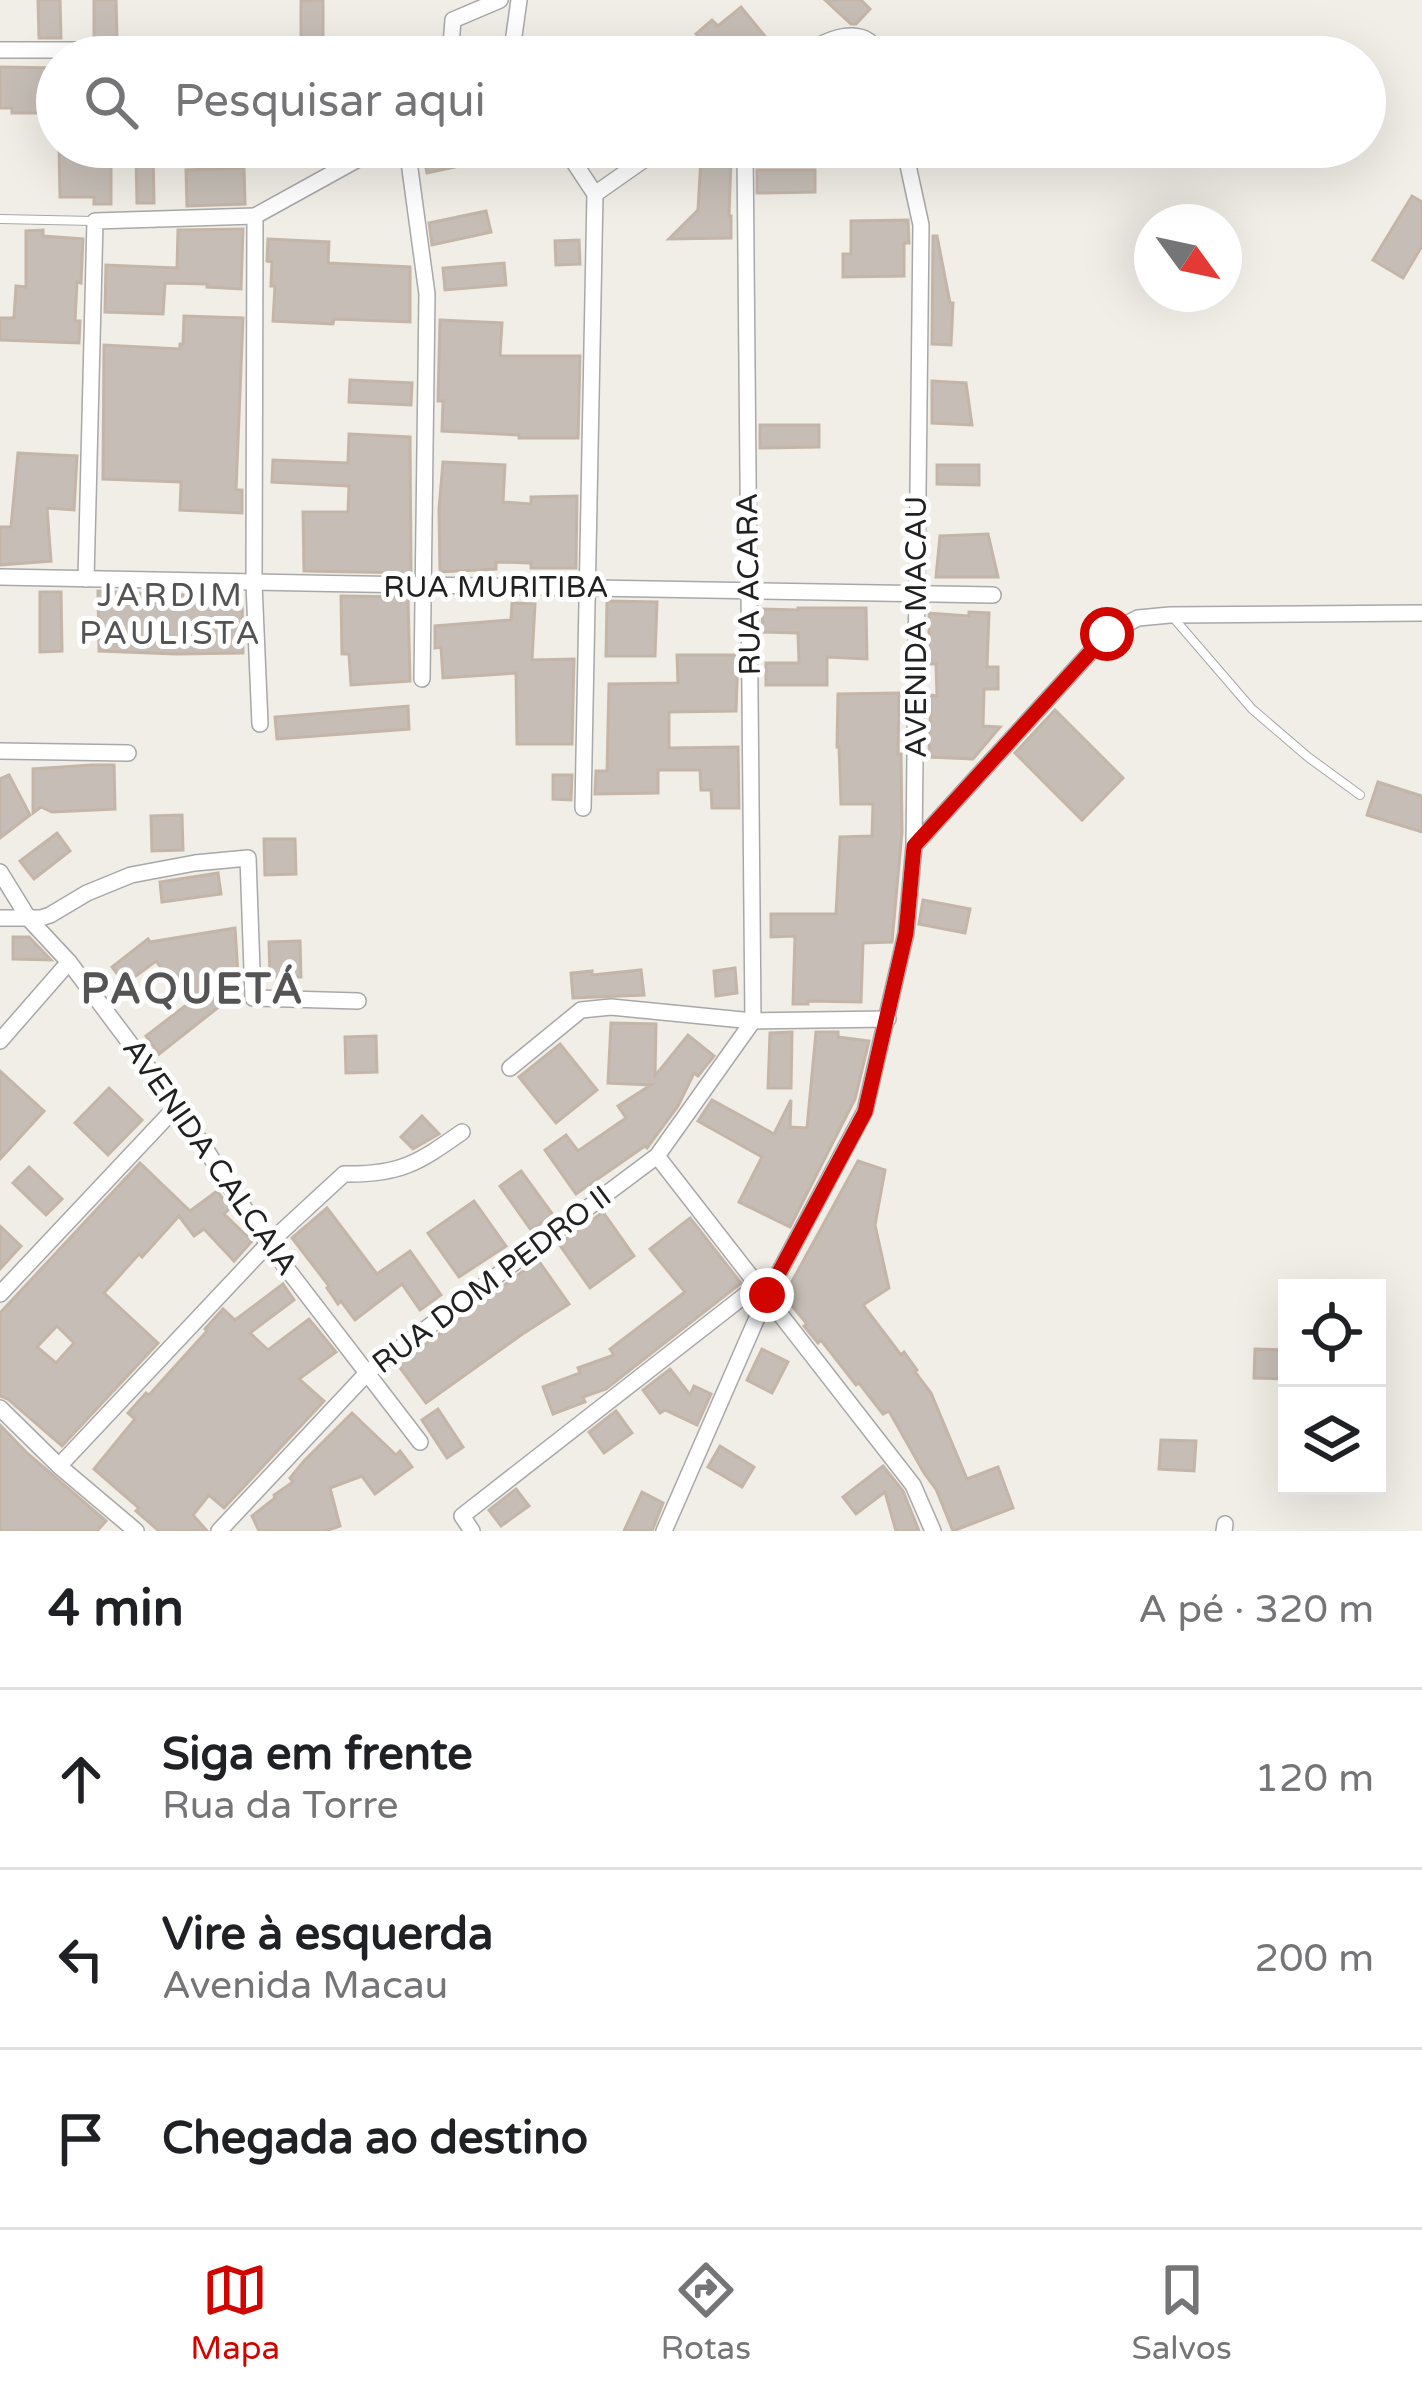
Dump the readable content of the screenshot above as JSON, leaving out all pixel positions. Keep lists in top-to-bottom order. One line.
{"streets":{"street":["RUA ACARA","RUA MURITIBA","AVENIDA MACAU","AVENIDA CALCAIA","RUA DOM PEDRO II"]},"crossings":[["RUA ACARA","RUA MURITIBA"],["RUA ACARA","RUA DOM PEDRO II"],["RUA MURITIBA","AVENIDA MACAU"],["AVENIDA CALCAIA","RUA DOM PEDRO II"]],"districts":["JARDIM PAULISTA","PAQUETÁ"],"north":"bottom right","page":{"search":"Pesquisar aqui","heading":["4 min","A pé · 320 m"],"list":[["Siga em frente","Rua da Torre","120 m"],["Vire à esquerda","Avenida Macau","200 m"],"Chegada ao destino"],"nav":["Mapa","Rotas","Salvos"]}}
